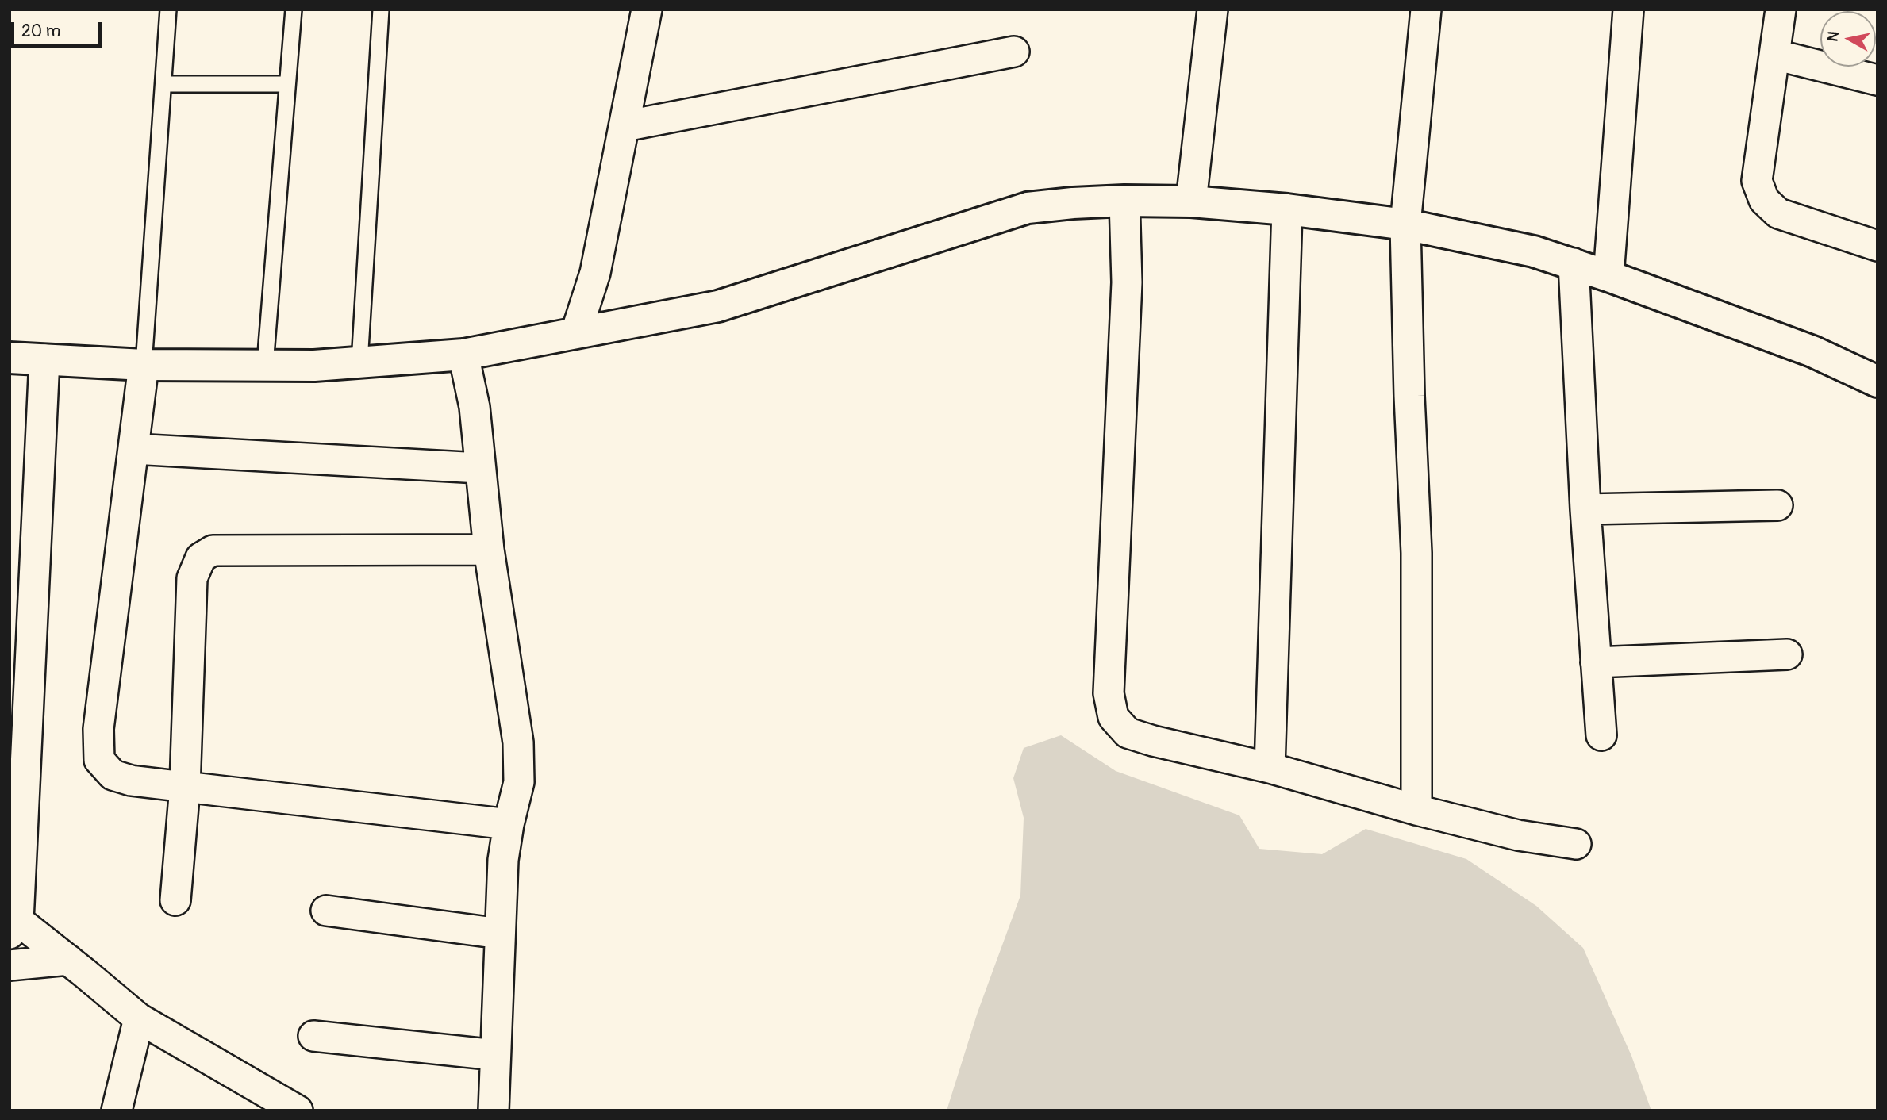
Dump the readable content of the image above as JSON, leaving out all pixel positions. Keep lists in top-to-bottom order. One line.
{"scale_bar":"20 m","north":"left"}
